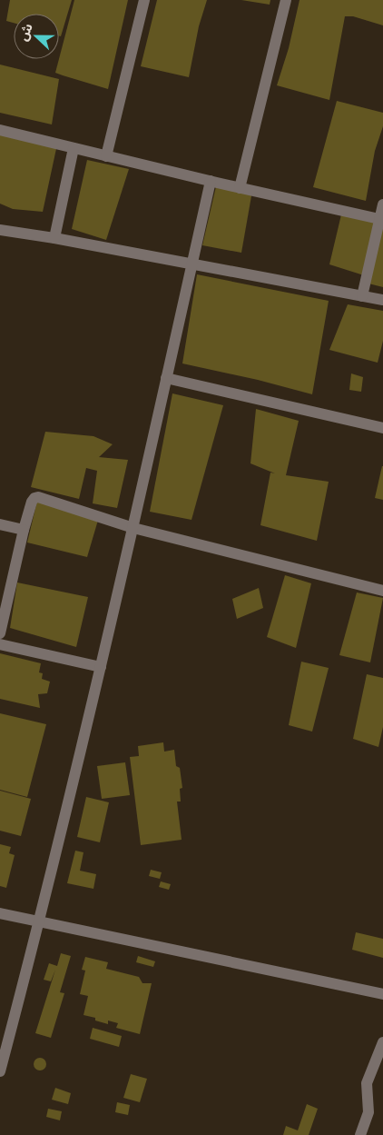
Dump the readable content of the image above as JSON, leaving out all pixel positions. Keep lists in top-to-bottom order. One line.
{"north":"left"}
